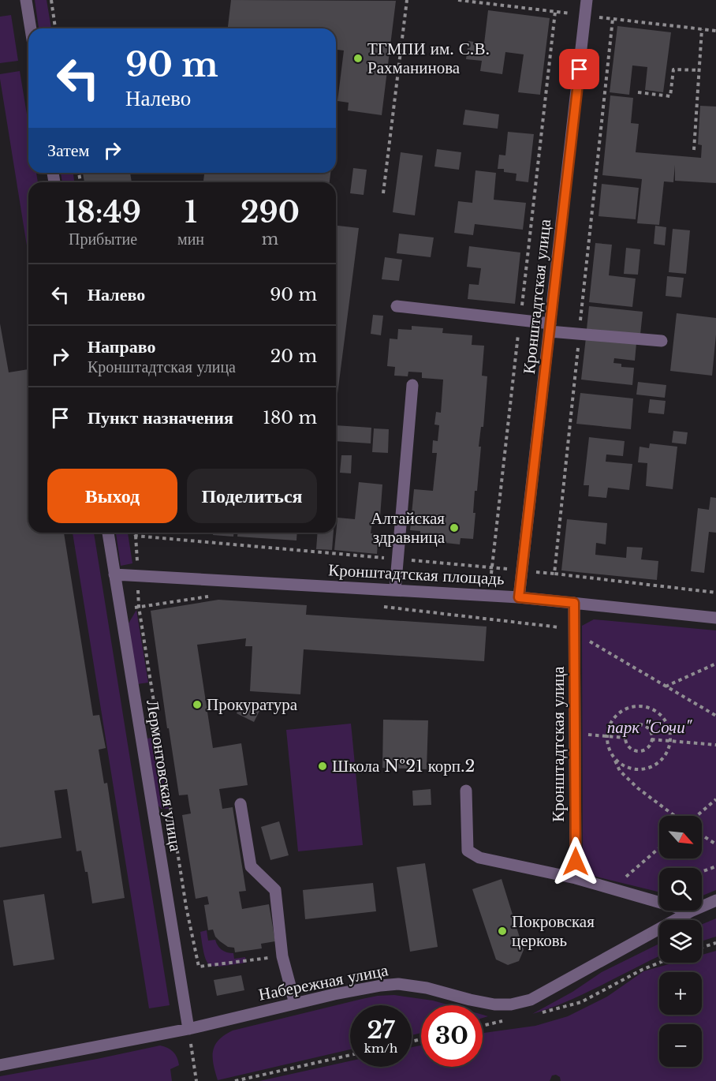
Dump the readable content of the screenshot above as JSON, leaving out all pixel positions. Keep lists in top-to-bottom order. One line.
{"streets":{"street":["Кронштадтская улица","Кронштадтская площадь","Лермонтовская улица","Набережная улица"]},"crossings":[["Кронштадтская улица","Кронштадтская площадь"],["Кронштадтская площадь","Лермонтовская улица"],["Лермонтовская улица","Набережная улица"]],"parks":["парк \"Сочи\""],"places":["ТГМПИ им. С.В. Рахманинова","Алтайская здравница","Прокуратура","Школа №21 корп.2","Покровская церковь"],"north":"bottom right","page":{"turn":["90 m","Налево"],"then":"Затем","eta":["18:49","Прибытие","1","мин","290","m"],"list":[{"name":"Налево","value":"90 m"},{"name":"Направо","note":"Кронштадтская улица","value":"20 m"},{"name":"Пункт назначения","value":"180 m"}],"buttons":["Выход","Поделиться"],"map_buttons":["+","−"],"speed":"27 km/h","limit":"30"}}
